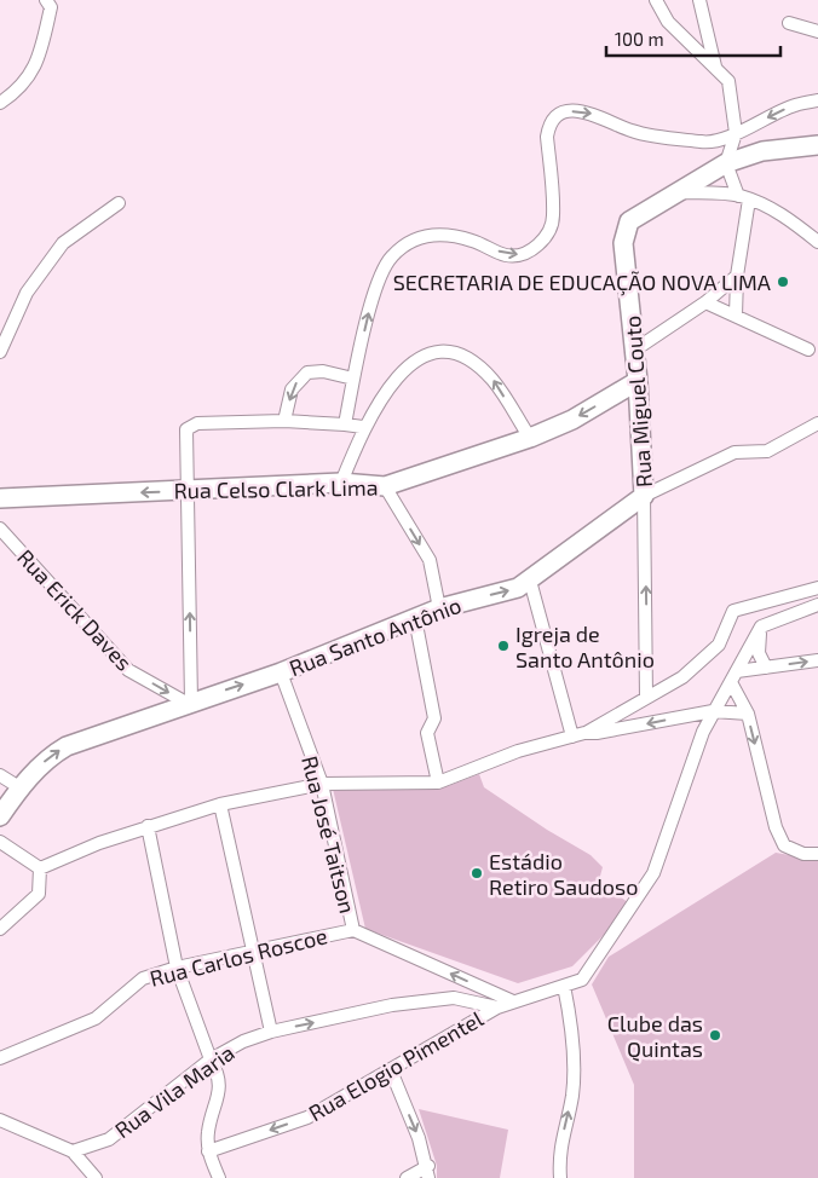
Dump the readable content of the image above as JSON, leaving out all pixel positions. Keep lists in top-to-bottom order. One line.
{"streets":{"street":["Rua Miguel Couto","Rua Celso Clark Lima","Rua Erick Daves","Rua Santo Antônio","Rua José Taitson","Rua Carlos Roscoe","Rua Elogio Pimentel","Rua Vila Maria"]},"crossings":[["Rua Miguel Couto","Rua Celso Clark Lima"],["Rua Miguel Couto","Rua Santo Antônio"],["Rua Erick Daves","Rua Santo Antônio"],["Rua Santo Antônio","Rua José Taitson"],["Rua José Taitson","Rua Carlos Roscoe"],["Rua Elogio Pimentel","Rua Vila Maria"]],"one_way":["Rua Celso Clark Lima","Rua Erick Daves","Rua Vila Maria"],"places":["SECRETARIA DE EDUCAÇÃO NOVA LIMA","Igreja de Santo Antônio","Estádio Retiro Saudoso","Clube das Quintas"],"scale_bar":"100 m"}
